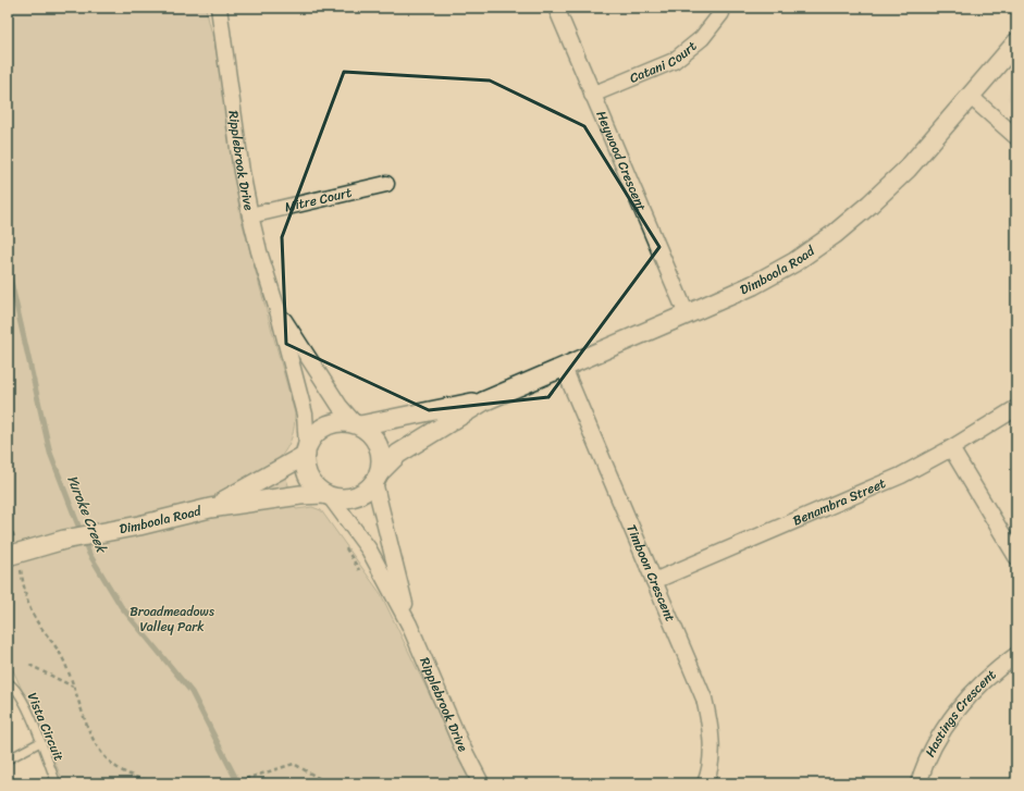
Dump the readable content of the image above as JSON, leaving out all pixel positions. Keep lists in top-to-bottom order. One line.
{"streets":{"street":["Catani Court","Ripplebrook Drive","Heywood Crescent","Mitre Court","Dimboola Road","Benambra Street","Timboon Crescent","Hastings Crescent"],"lane":["Vista Circuit"]},"crossings":[["Catani Court","Heywood Crescent"],["Ripplebrook Drive","Mitre Court"],["Ripplebrook Drive","Dimboola Road"],["Heywood Crescent","Dimboola Road"],["Dimboola Road","Timboon Crescent"],["Benambra Street","Timboon Crescent"]],"water":["Yuroke Creek"],"parks":["Broadmeadows Valley Park"]}
